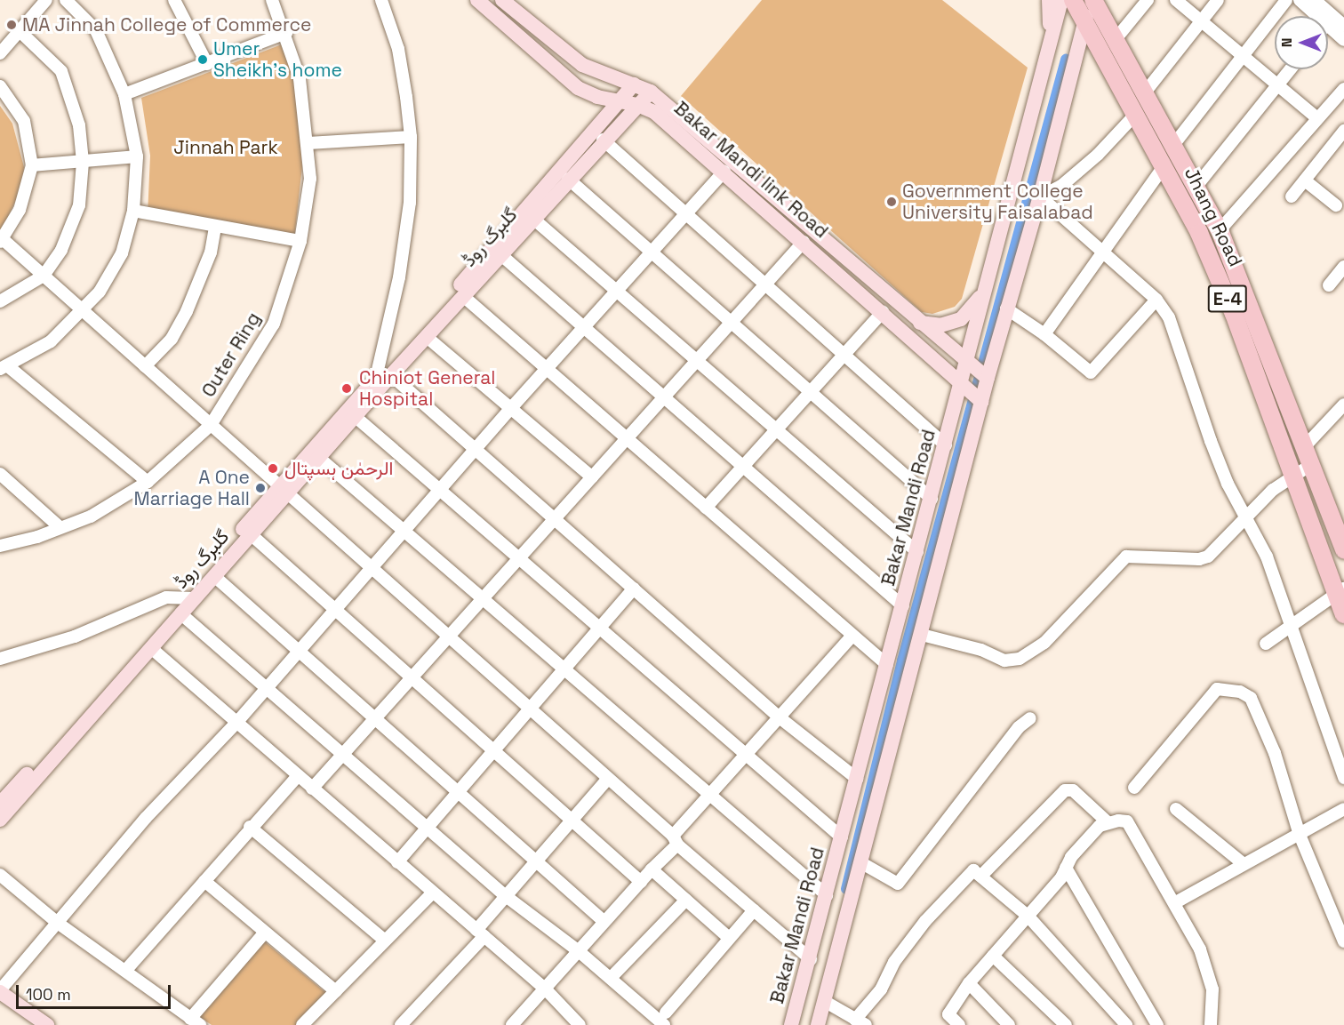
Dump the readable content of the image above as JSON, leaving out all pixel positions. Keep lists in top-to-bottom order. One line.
{"streets":{"highway":["Jhang Road","E-4"],"main road":["Bakar Mandi link Road","گلبرگ روڈ","Bakar Mandi Road"],"street":["Outer Ring"]},"crossings":[["Bakar Mandi link Road","گلبرگ روڈ"],["Bakar Mandi link Road","Bakar Mandi Road"]],"parks":["Jinnah Park"],"places":["MA Jinnah College of Commerce","Umer Sheikh's home","Government College University Faisalabad","Chiniot General Hospital","الرحمٰن ہسپتال","A One Marriage Hall"],"scale_bar":"100 m","north":"left"}
